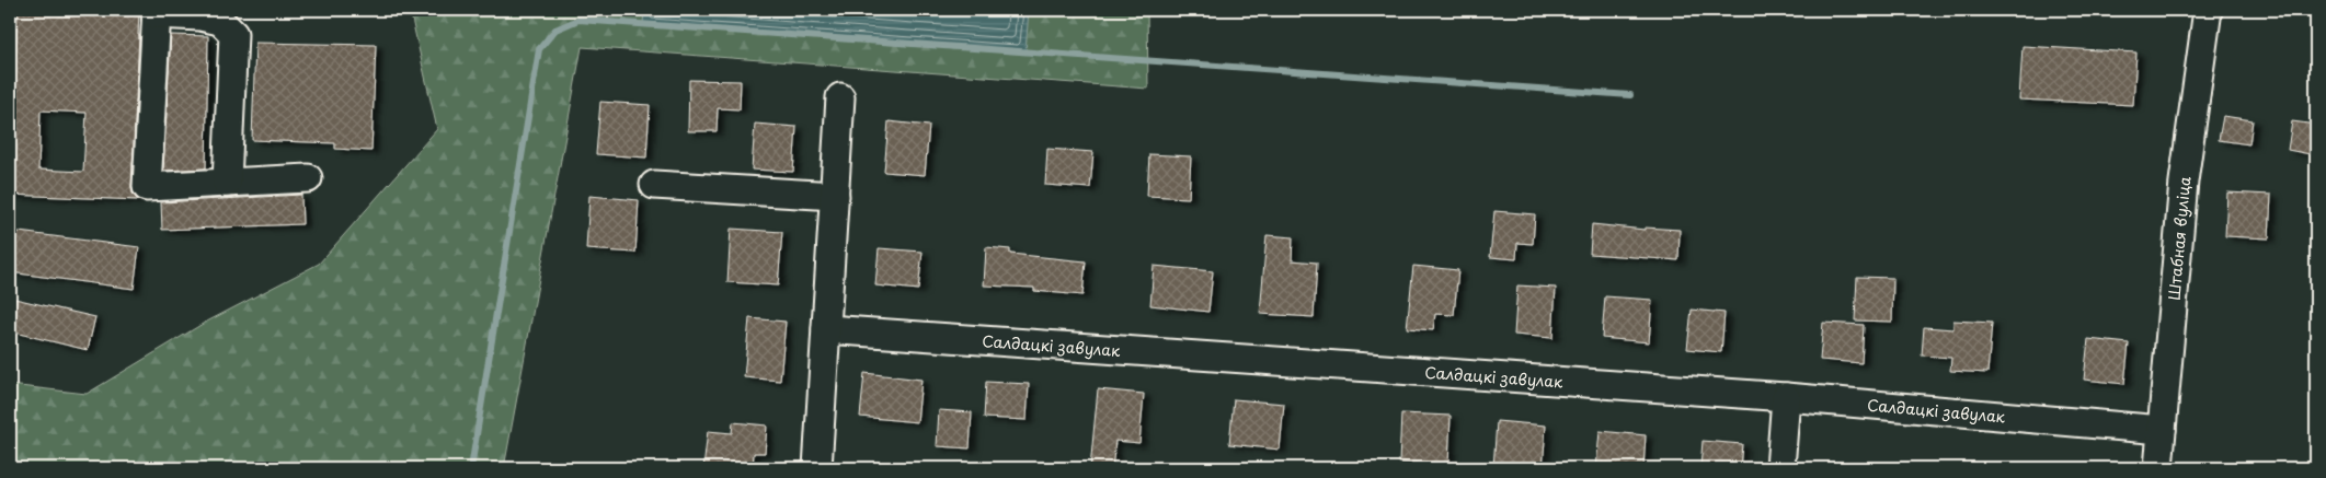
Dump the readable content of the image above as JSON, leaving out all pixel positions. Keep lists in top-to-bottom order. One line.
{"streets":{"street":["Штабная вуліца","Салдацкі завулак"]},"crossings":[["Штабная вуліца","Салдацкі завулак"]]}
